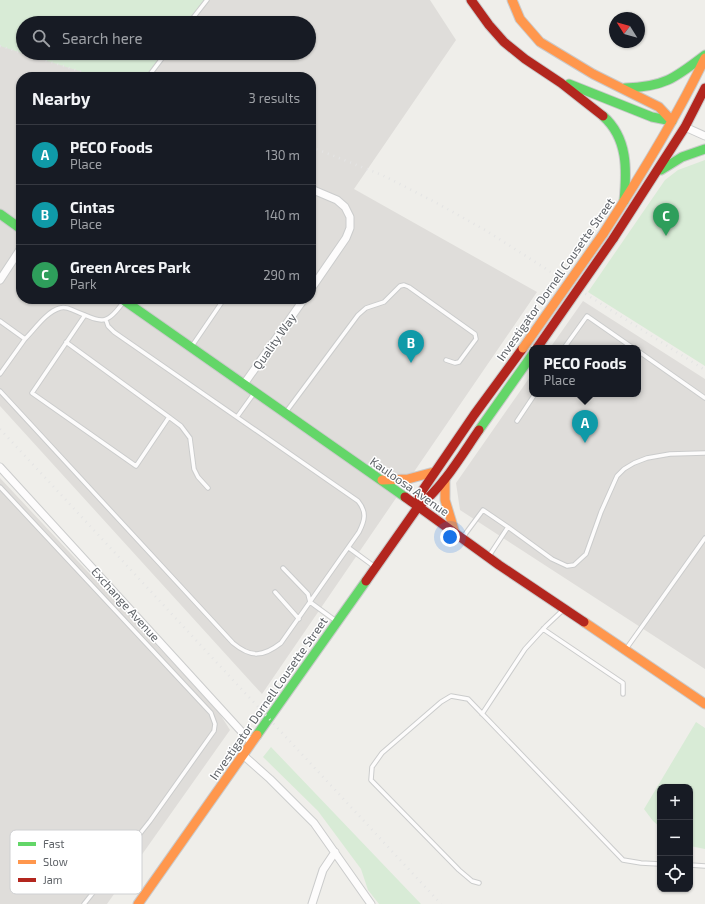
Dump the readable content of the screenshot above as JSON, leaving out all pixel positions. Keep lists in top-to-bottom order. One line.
{"streets":{"main road":["Investigator Dornell Cousette Street","Kauloosa Avenue"],"street":["Quality Way","Exchange Avenue"]},"crossings":[["Investigator Dornell Cousette Street","Kauloosa Avenue"],["Investigator Dornell Cousette Street","Exchange Avenue"],["Quality Way","Kauloosa Avenue"]],"legend":["Fast","Slow","Jam"],"north":"top left","page":{"search":"Search here","heading":["Nearby","3 results"],"list":[{"mark":"A","name":"PECO Foods","note":"Place","value":"130 m"},{"mark":"B","name":"Cintas","note":"Place","value":"140 m"},{"mark":"C","name":"Green Arces Park","note":"Park","value":"290 m"}],"pins":["C","B","A"],"popup":["PECO Foods","Place"],"map_buttons":["+","−"]}}
